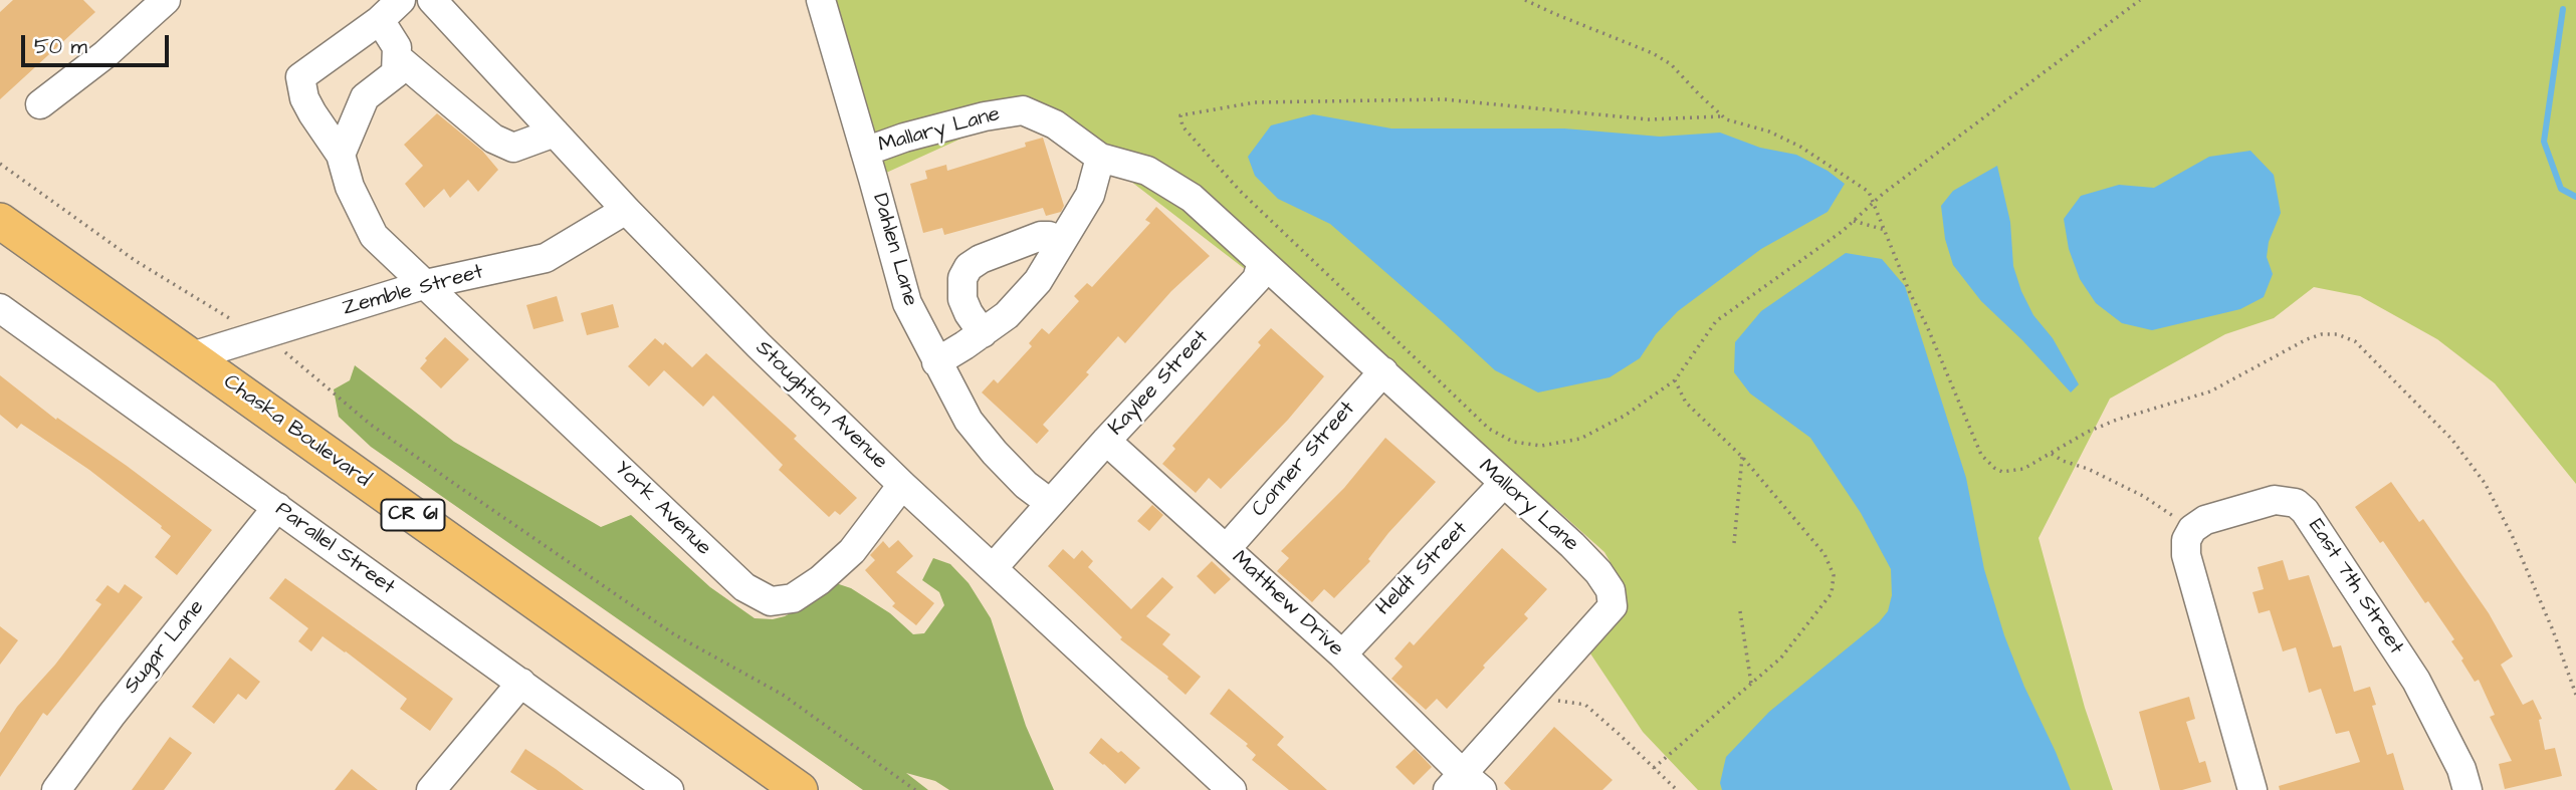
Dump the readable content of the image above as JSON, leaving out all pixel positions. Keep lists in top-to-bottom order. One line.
{"streets":{"main road":["Chaska Boulevard","CR 61"],"street":["Mallary Lane","Dahlen Lane","Zemble Street","Kaylee Street","Stoughton Avenue","Conner Street","Mallory Lane","York Avenue","Parallel Street","Heldt Street","East 7th Street","Matthew Drive","Sugar Lane"]},"crossings":[["Mallary Lane","Dahlen Lane"],["Mallary Lane","Kaylee Street"],["Mallary Lane","Mallory Lane"],["Dahlen Lane","Kaylee Street"],["Zemble Street","Stoughton Avenue"],["Zemble Street","Chaska Boulevard"],["Zemble Street","York Avenue"],["Kaylee Street","Stoughton Avenue"],["Kaylee Street","Mallory Lane"],["Kaylee Street","Matthew Drive"],["Stoughton Avenue","York Avenue"],["Conner Street","Mallory Lane"],["Conner Street","Matthew Drive"],["Mallory Lane","Heldt Street"],["Mallory Lane","Matthew Drive"],["Parallel Street","Sugar Lane"],["Heldt Street","Matthew Drive"]],"scale_bar":"50 m"}
